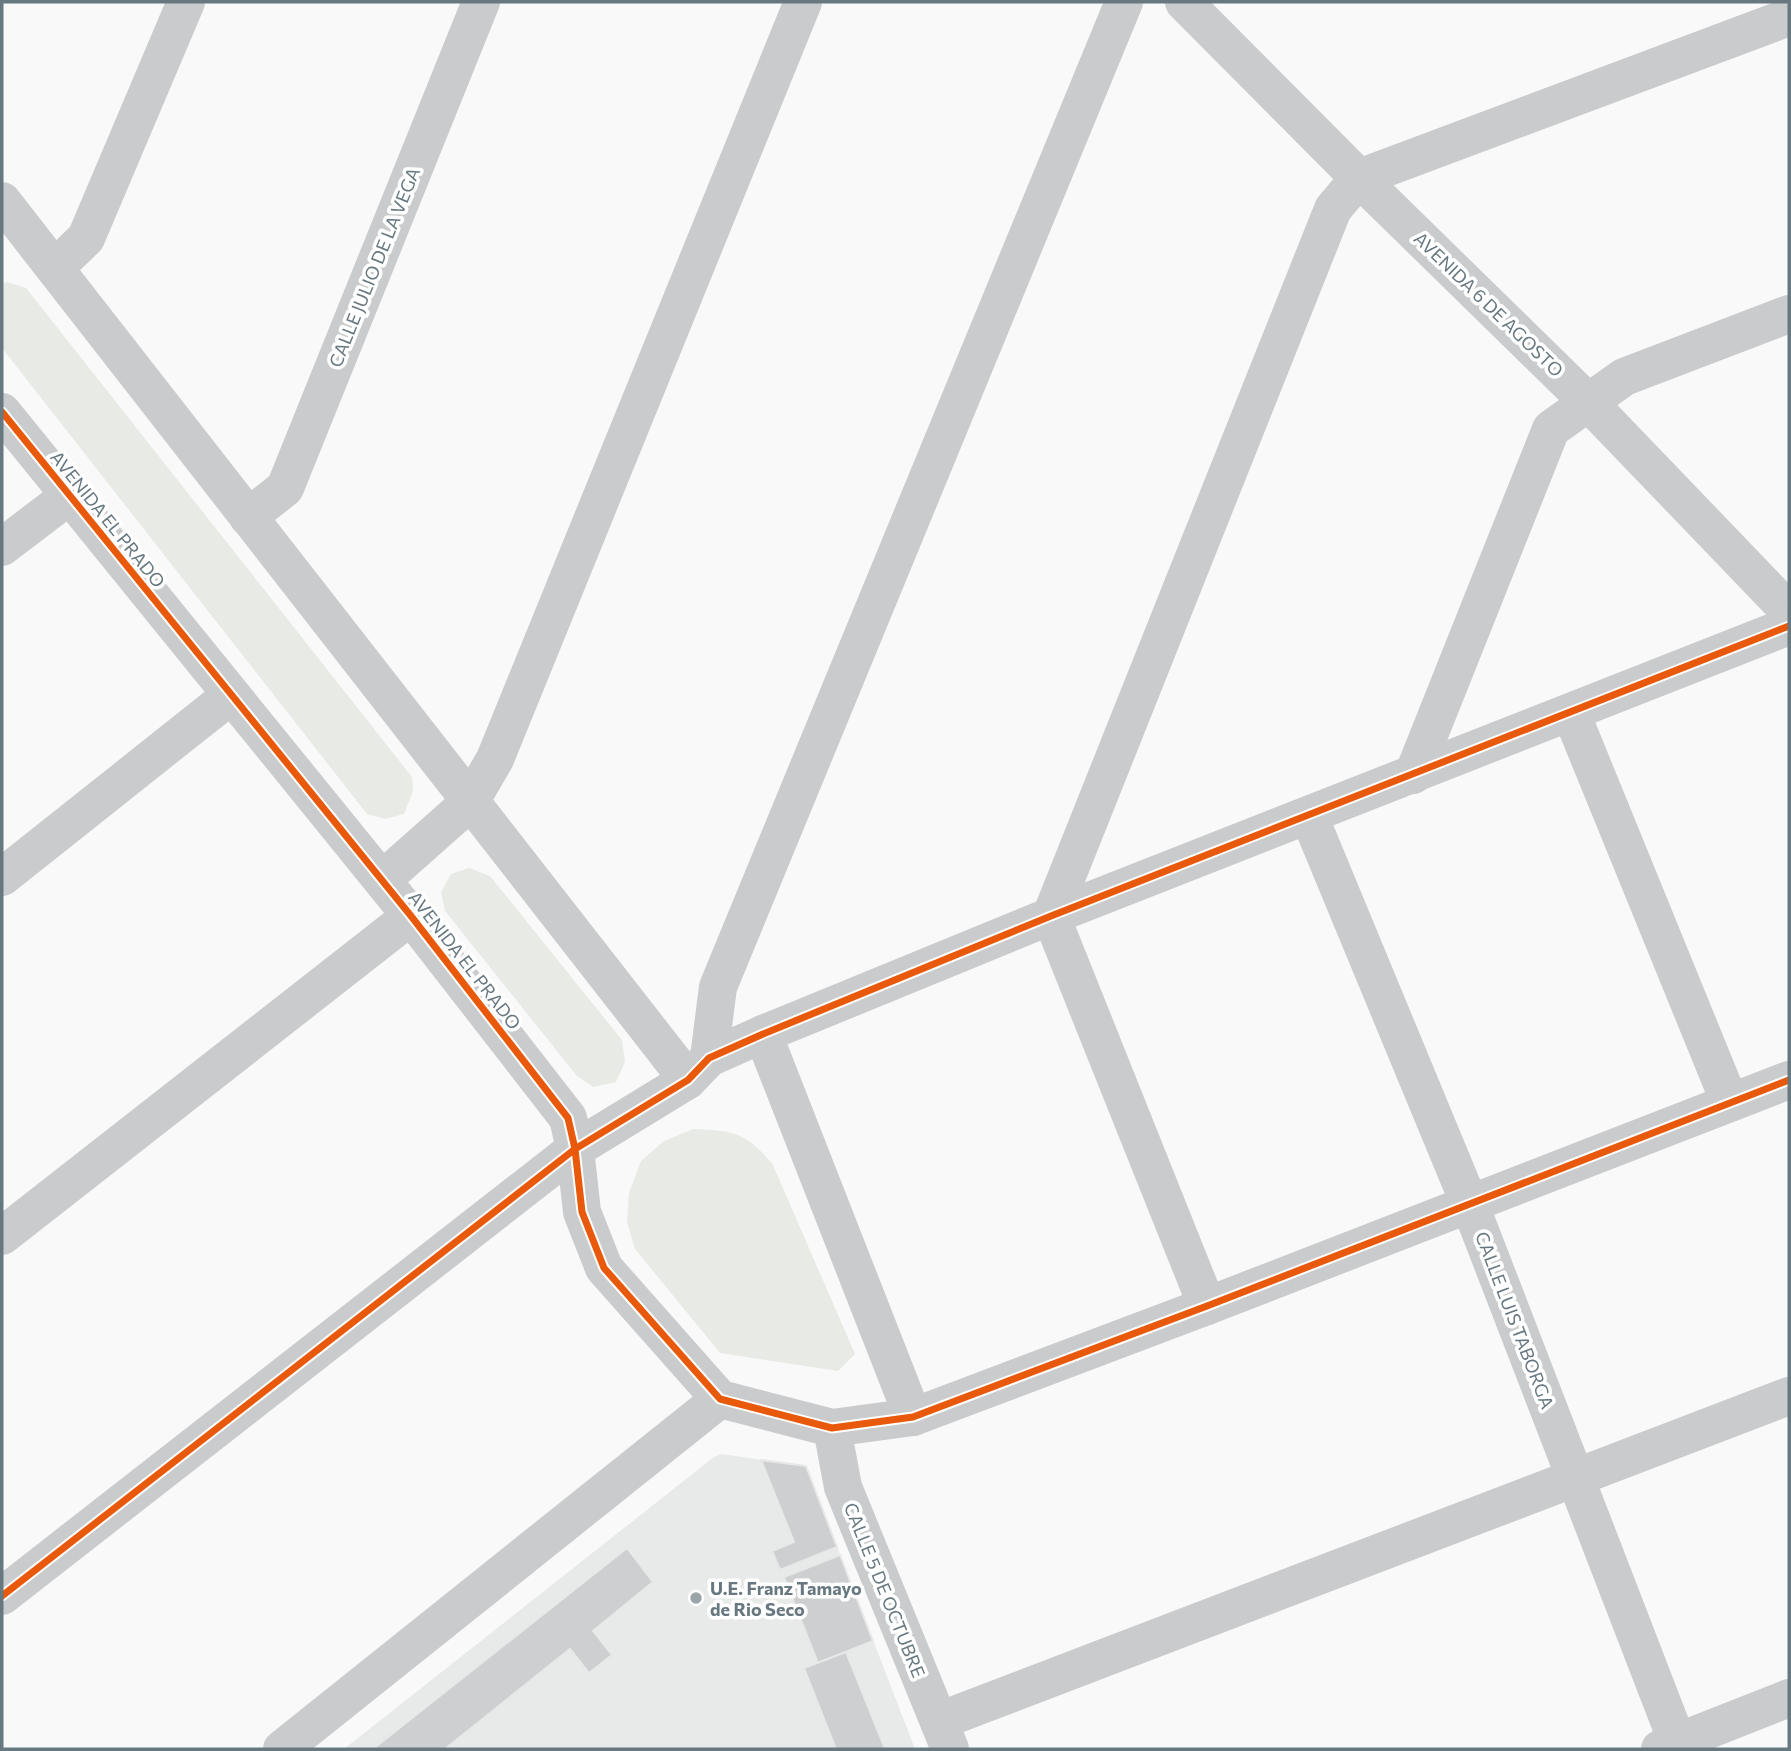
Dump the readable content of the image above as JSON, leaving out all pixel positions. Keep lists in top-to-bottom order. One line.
{"streets":{"street":["CALLE JULIO DE LA VEGA","AVENIDA 6 DE AGOSTO","AVENIDA EL PRADO","CALLE LUIS TABORGA","CALLE 5 DE OCTUBRE"]},"places":["U.E. Franz Tamayo de Rio Seco"]}
